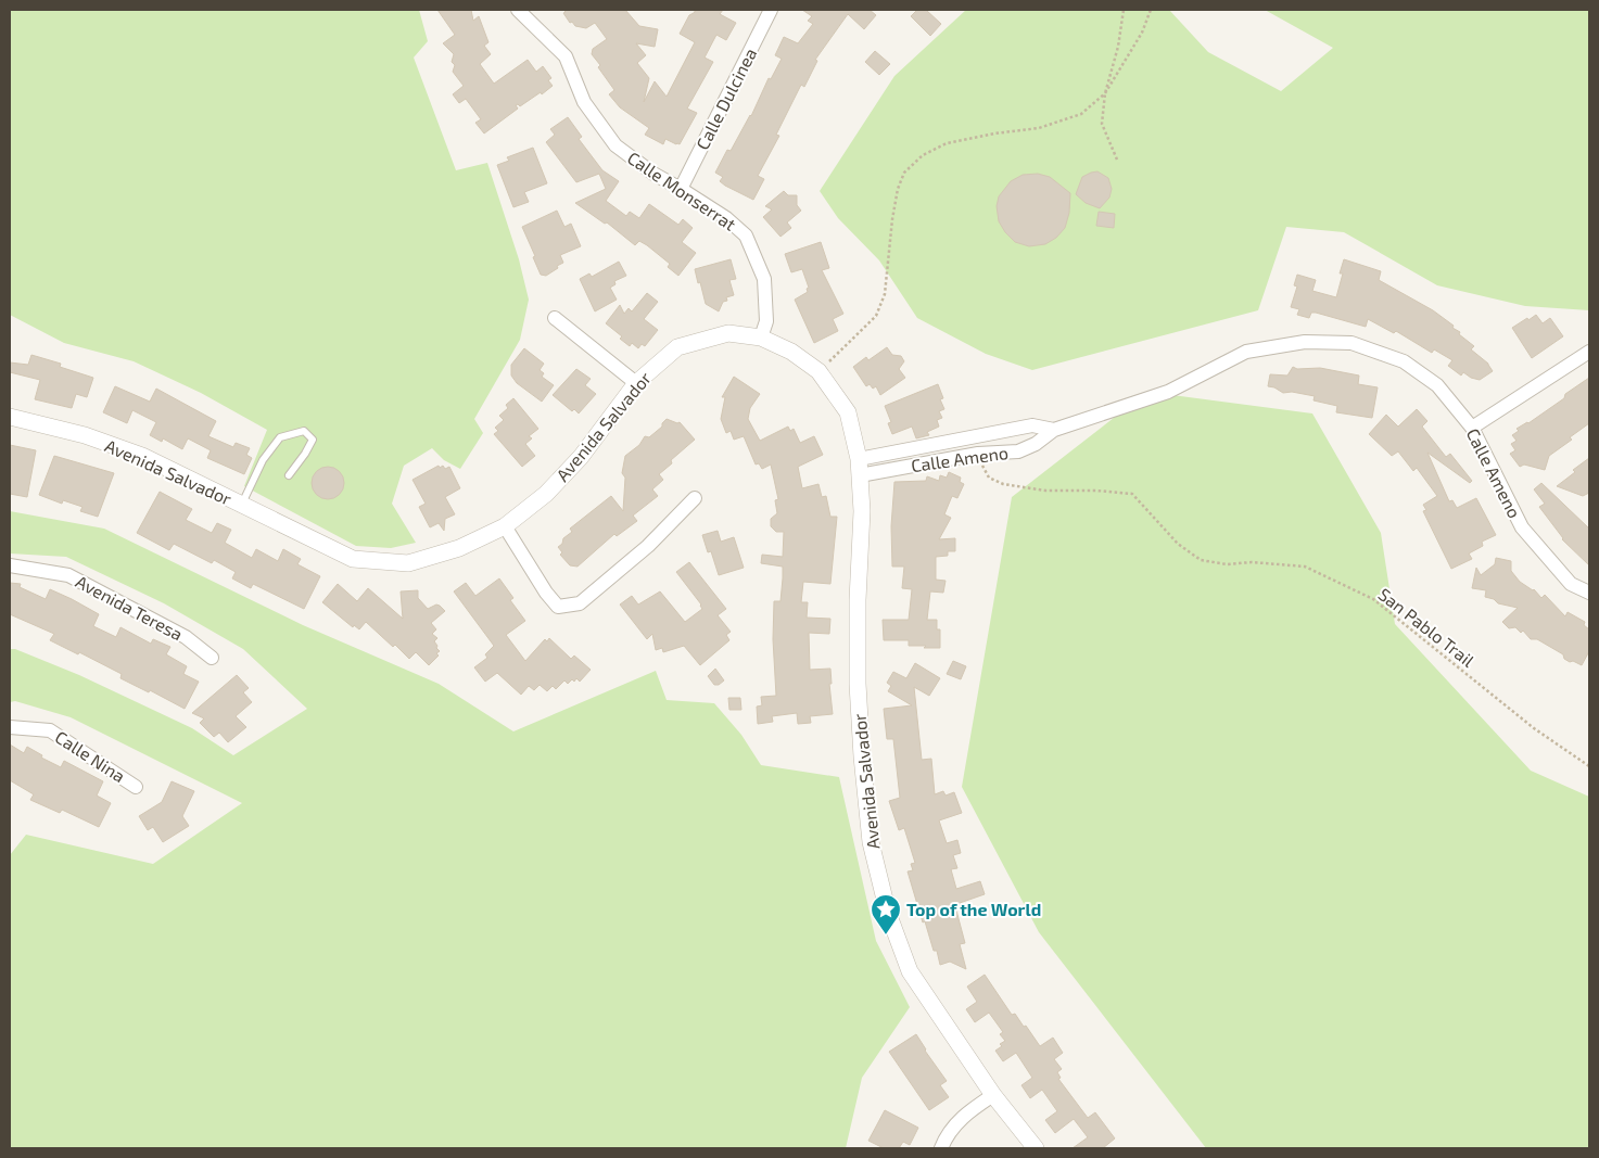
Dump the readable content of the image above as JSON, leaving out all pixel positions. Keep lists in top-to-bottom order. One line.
{"streets":{"street":["Calle Dulcinea","Calle Monserrat","Avenida Salvador","Calle Ameno","Avenida Teresa","Calle Nina"],"path":["San Pablo Trail"]},"crossings":[["Calle Dulcinea","Calle Monserrat"],["Calle Monserrat","Avenida Salvador"],["Avenida Salvador","Calle Ameno"],["Calle Ameno","San Pablo Trail"]],"places":{"place":["Top of the World"]}}
